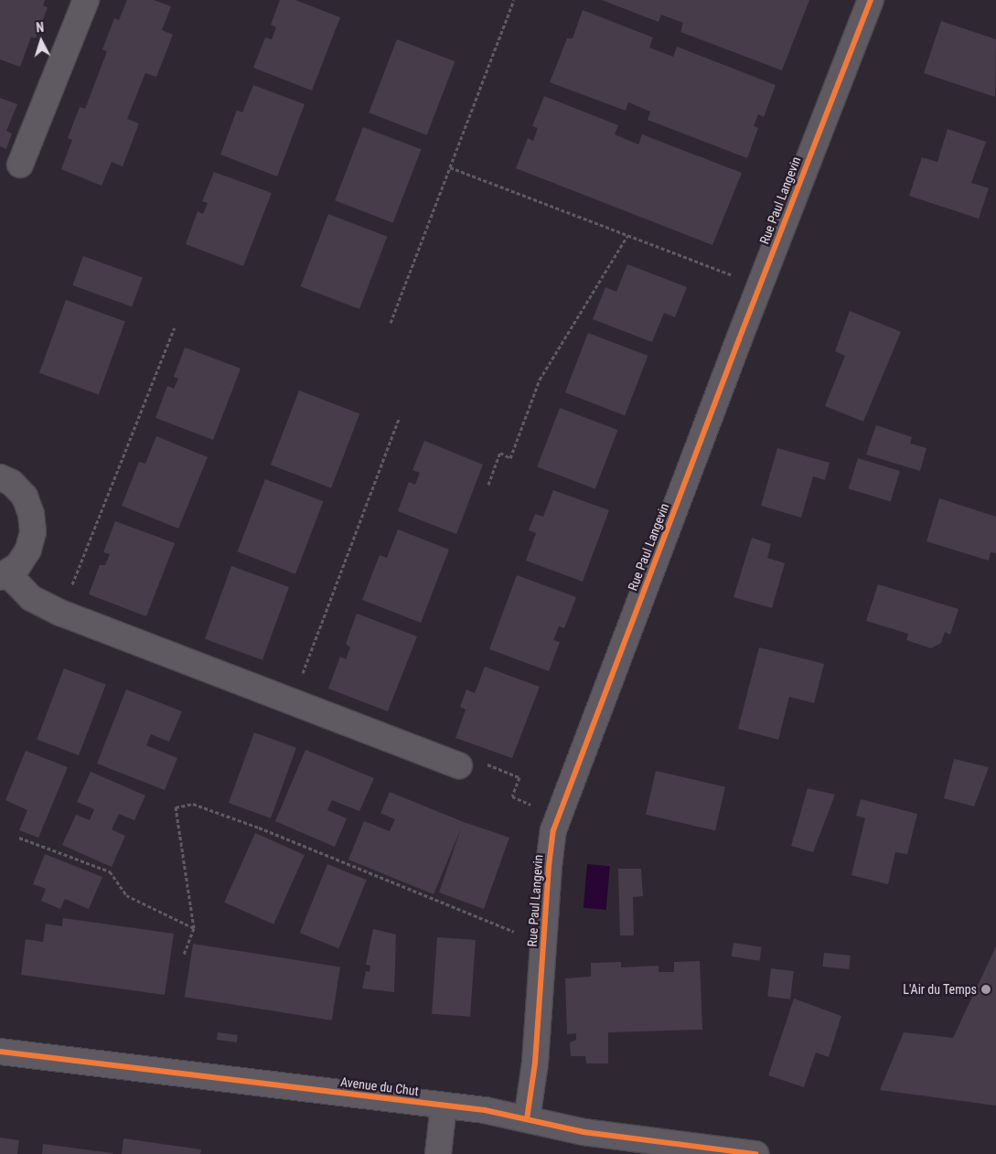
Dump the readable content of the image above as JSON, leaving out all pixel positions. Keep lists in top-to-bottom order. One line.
{"streets":{"street":["Rue Paul Langevin","Avenue du Chut"]},"crossings":[["Rue Paul Langevin","Avenue du Chut"]],"places":["L'Air du Temps"],"north":"top"}
